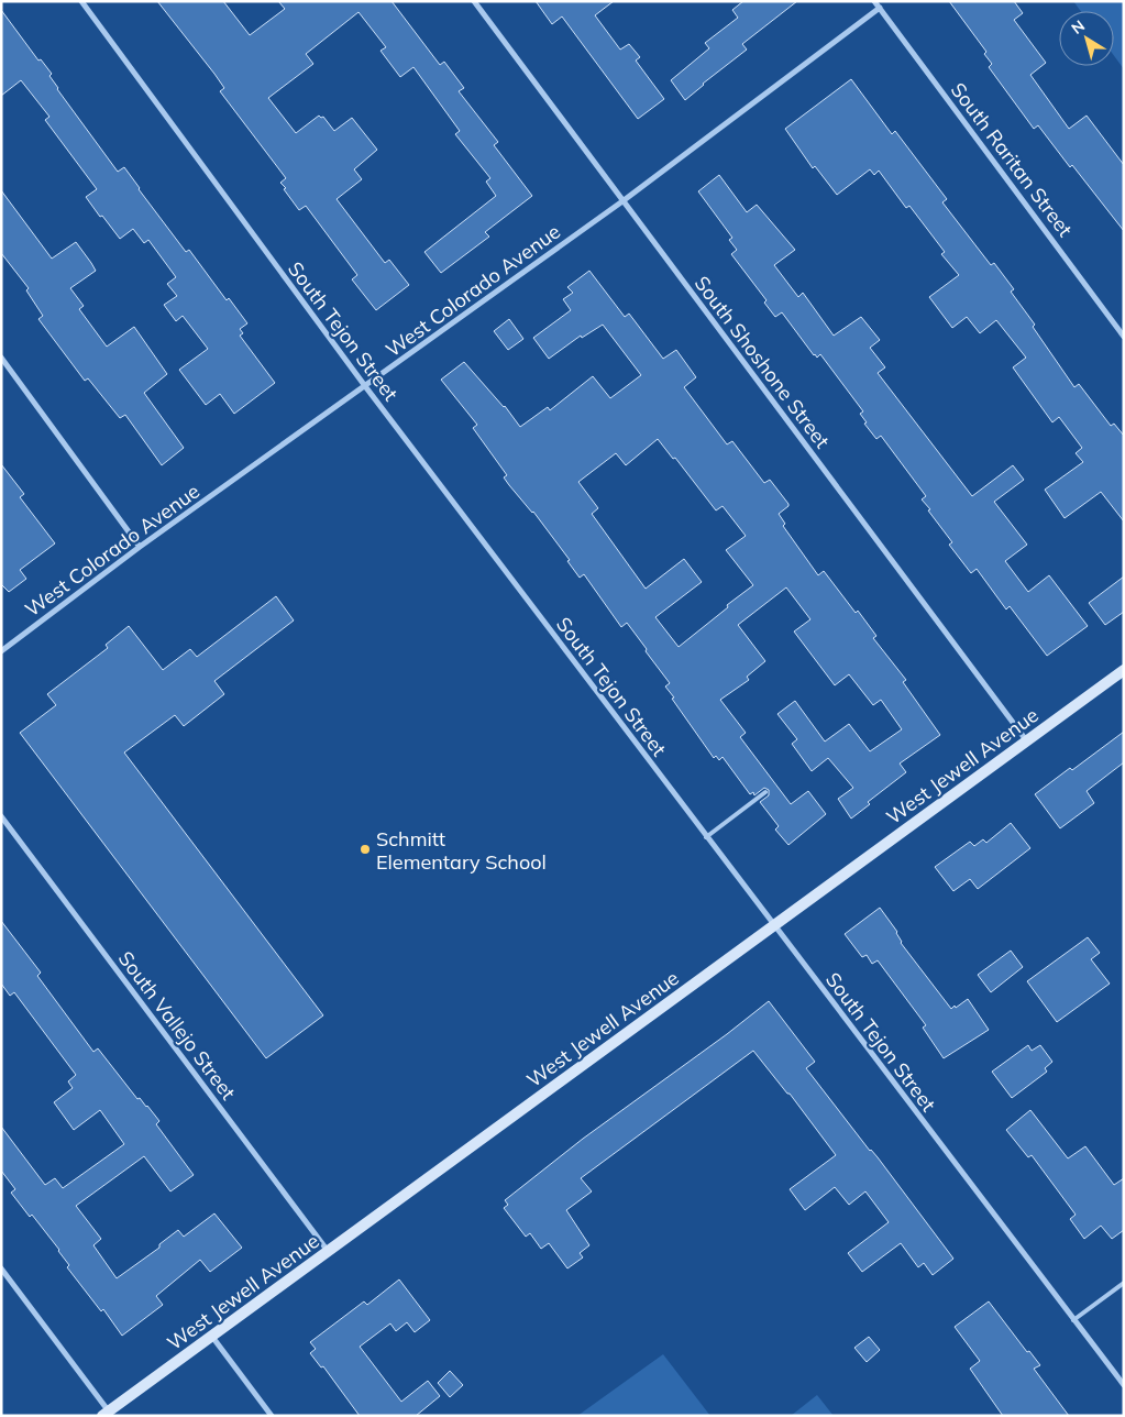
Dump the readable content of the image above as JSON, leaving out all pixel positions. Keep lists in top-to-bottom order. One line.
{"streets":{"street":["South Raritan Street","West Colorado Avenue","South Tejon Street","South Shoshone Street","West Jewell Avenue","South Vallejo Street"]},"crossings":[["South Raritan Street","West Colorado Avenue"],["West Colorado Avenue","South Tejon Street"],["West Colorado Avenue","South Shoshone Street"],["South Tejon Street","West Jewell Avenue"],["South Shoshone Street","West Jewell Avenue"],["West Jewell Avenue","South Vallejo Street"]],"places":["Schmitt Elementary School"],"north":"top left"}
